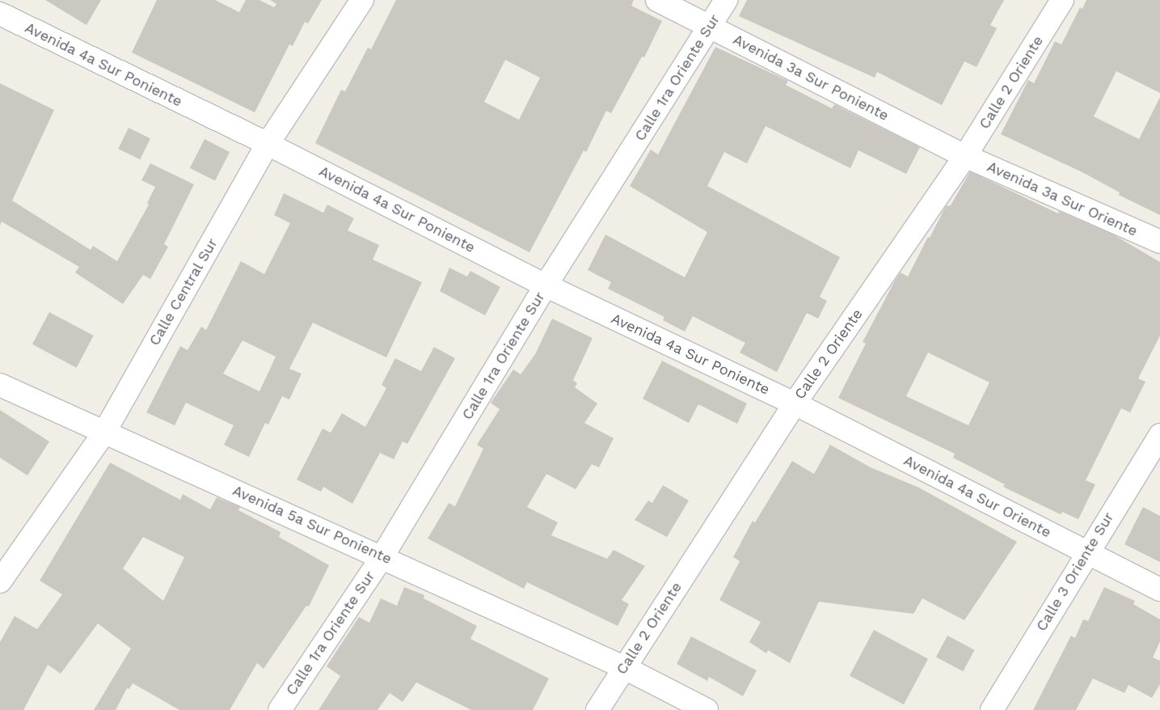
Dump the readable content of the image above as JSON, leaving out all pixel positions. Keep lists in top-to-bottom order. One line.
{"streets":{"street":["Avenida 4a Sur Poniente","Calle 1ra Oriente Sur","Avenida 3a Sur Poniente","Calle 2 Oriente","Avenida 3a Sur Oriente","Calle Central Sur","Avenida 4a Sur Oriente","Avenida 5a Sur Poniente","Calle 3 Oriente Sur"]},"crossings":[["Avenida 4a Sur Poniente","Calle 1ra Oriente Sur"],["Avenida 4a Sur Poniente","Calle 2 Oriente"],["Avenida 4a Sur Poniente","Calle Central Sur"],["Avenida 4a Sur Poniente","Avenida 4a Sur Oriente"],["Calle 1ra Oriente Sur","Avenida 3a Sur Poniente"],["Calle 1ra Oriente Sur","Avenida 5a Sur Poniente"],["Avenida 3a Sur Poniente","Calle 2 Oriente"],["Avenida 3a Sur Poniente","Avenida 3a Sur Oriente"],["Calle 2 Oriente","Avenida 3a Sur Oriente"],["Calle 2 Oriente","Avenida 4a Sur Oriente"],["Calle 2 Oriente","Avenida 5a Sur Poniente"],["Calle Central Sur","Avenida 5a Sur Poniente"],["Avenida 4a Sur Oriente","Calle 3 Oriente Sur"]]}
